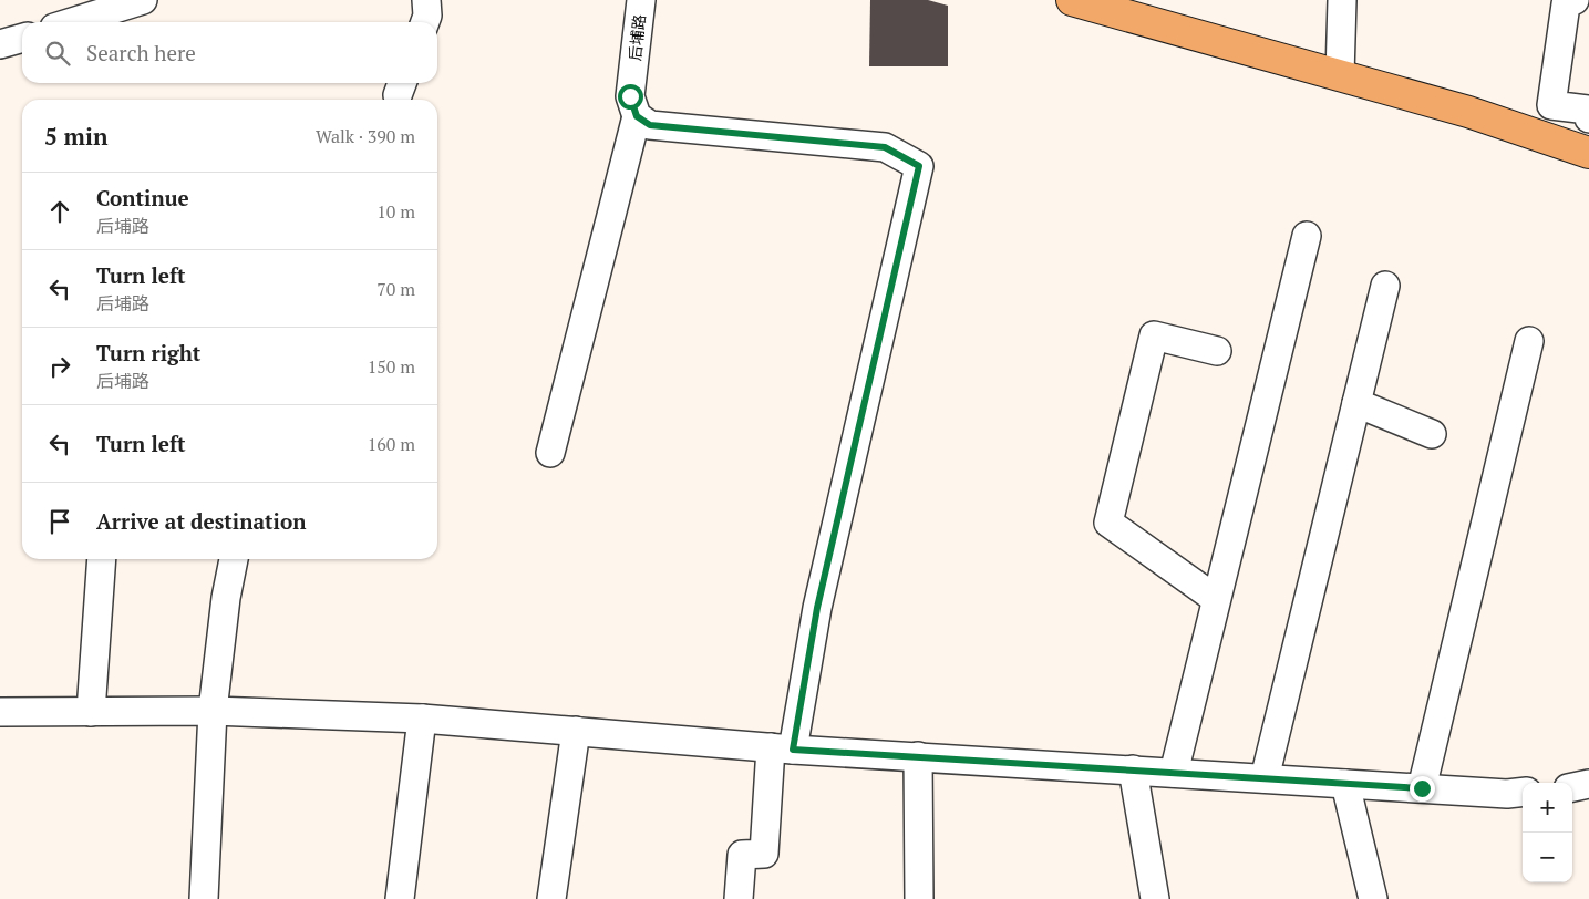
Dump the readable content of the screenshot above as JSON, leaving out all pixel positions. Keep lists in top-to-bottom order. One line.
{"streets":{"street":["后埔路"]},"page":{"search":"Search here","heading":["5 min","Walk · 390 m"],"list":[["Continue","后埔路","10 m"],["Turn left","后埔路","70 m"],["Turn right","后埔路","150 m"],["Turn left","160 m"],"Arrive at destination"],"map_buttons":["+","−"]}}
